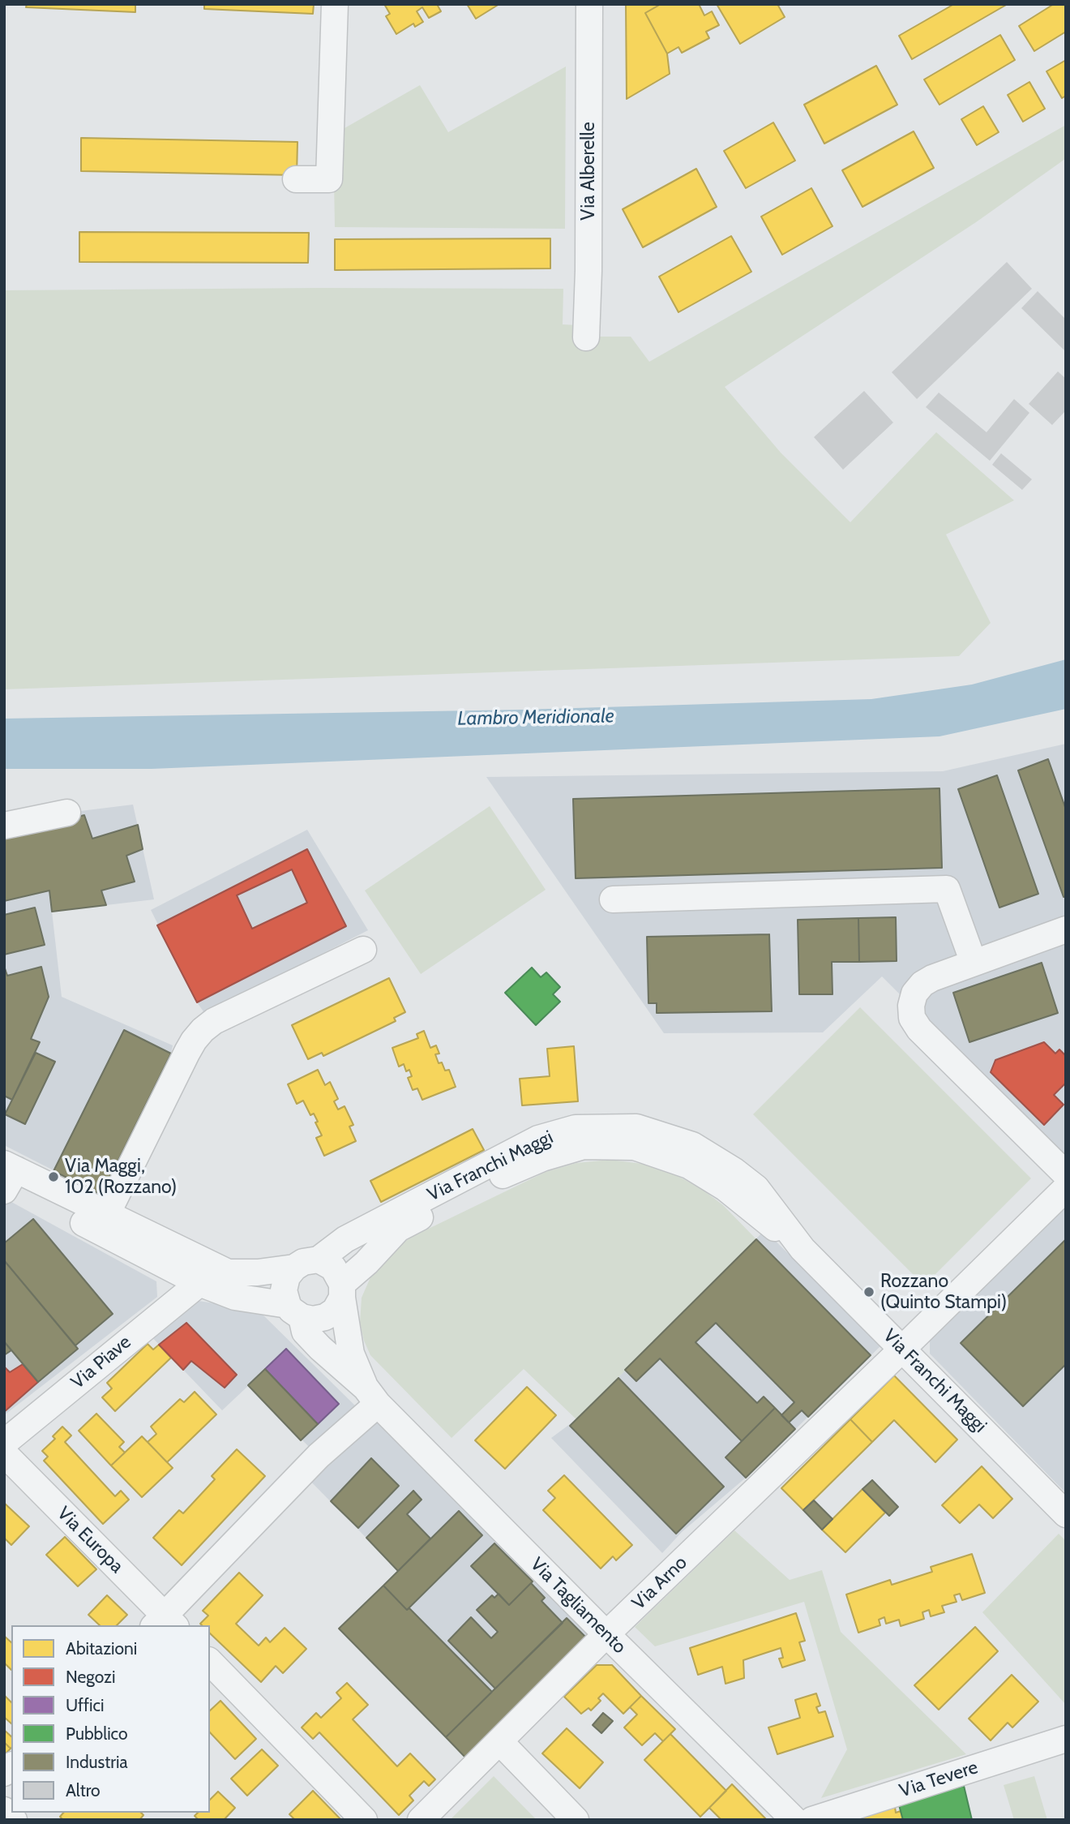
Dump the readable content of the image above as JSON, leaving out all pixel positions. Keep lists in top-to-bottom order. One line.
{"streets":{"street":["Via Alberelle","Via Franchi Maggi","Via Piave","Via Europa","Via Arno","Via Tagliamento","Via Tevere"]},"crossings":[["Via Franchi Maggi","Via Arno"],["Via Franchi Maggi","Via Tagliamento"],["Via Arno","Via Tagliamento"]],"water":["Lambro Meridionale"],"places":["Via Maggi, 102 (Rozzano)","Rozzano (Quinto Stampi)"],"legend":["Abitazioni","Negozi","Uffici","Pubblico","Industria","Altro"]}
